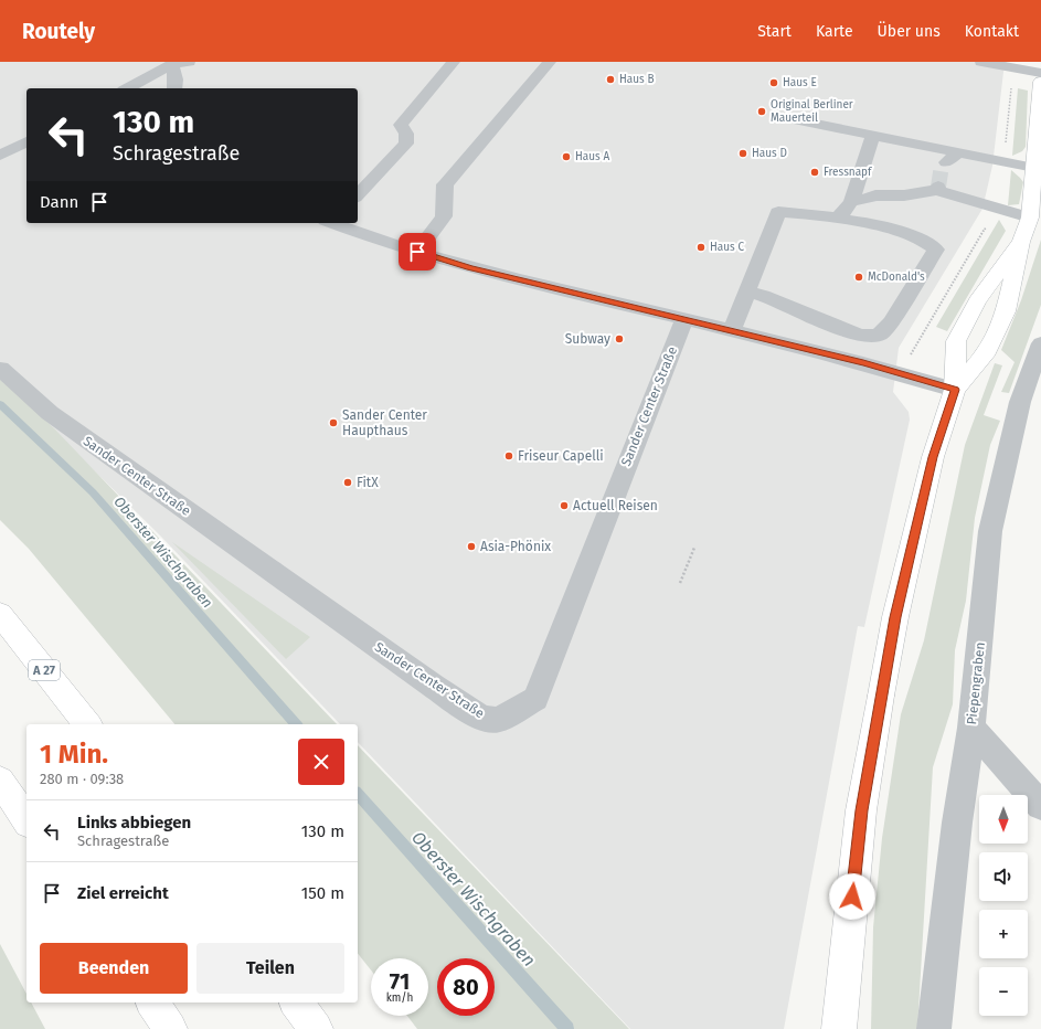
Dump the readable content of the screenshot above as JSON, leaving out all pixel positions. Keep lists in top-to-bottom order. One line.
{"streets":{"main road":["A 27"],"street":["Sander Center Straße","Piepengraben"]},"water":["Oberster Wischgraben"],"places":["Haus B","Haus E","Original Berliner Mauerteil","Haus D","Haus A","Fressnapf","Haus C","McDonald's","Subway","Sander Center Haupthaus","Friseur Capelli","FitX","Actuell Reisen","Asia-Phönix"],"north":"bottom","page":{"header":"Routely","nav":["Start","Karte","Über uns","Kontakt"],"turn":["130 m","Schragestraße"],"then":"Dann","heading":["1 Min.","280 m · 09:38"],"map_buttons":["+","−"],"list":[{"name":"Links abbiegen","note":"Schragestraße","value":"130 m"},{"name":"Ziel erreicht","value":"150 m"}],"buttons":["Beenden","Teilen"],"speed":"71 km/h","limit":"80"}}
